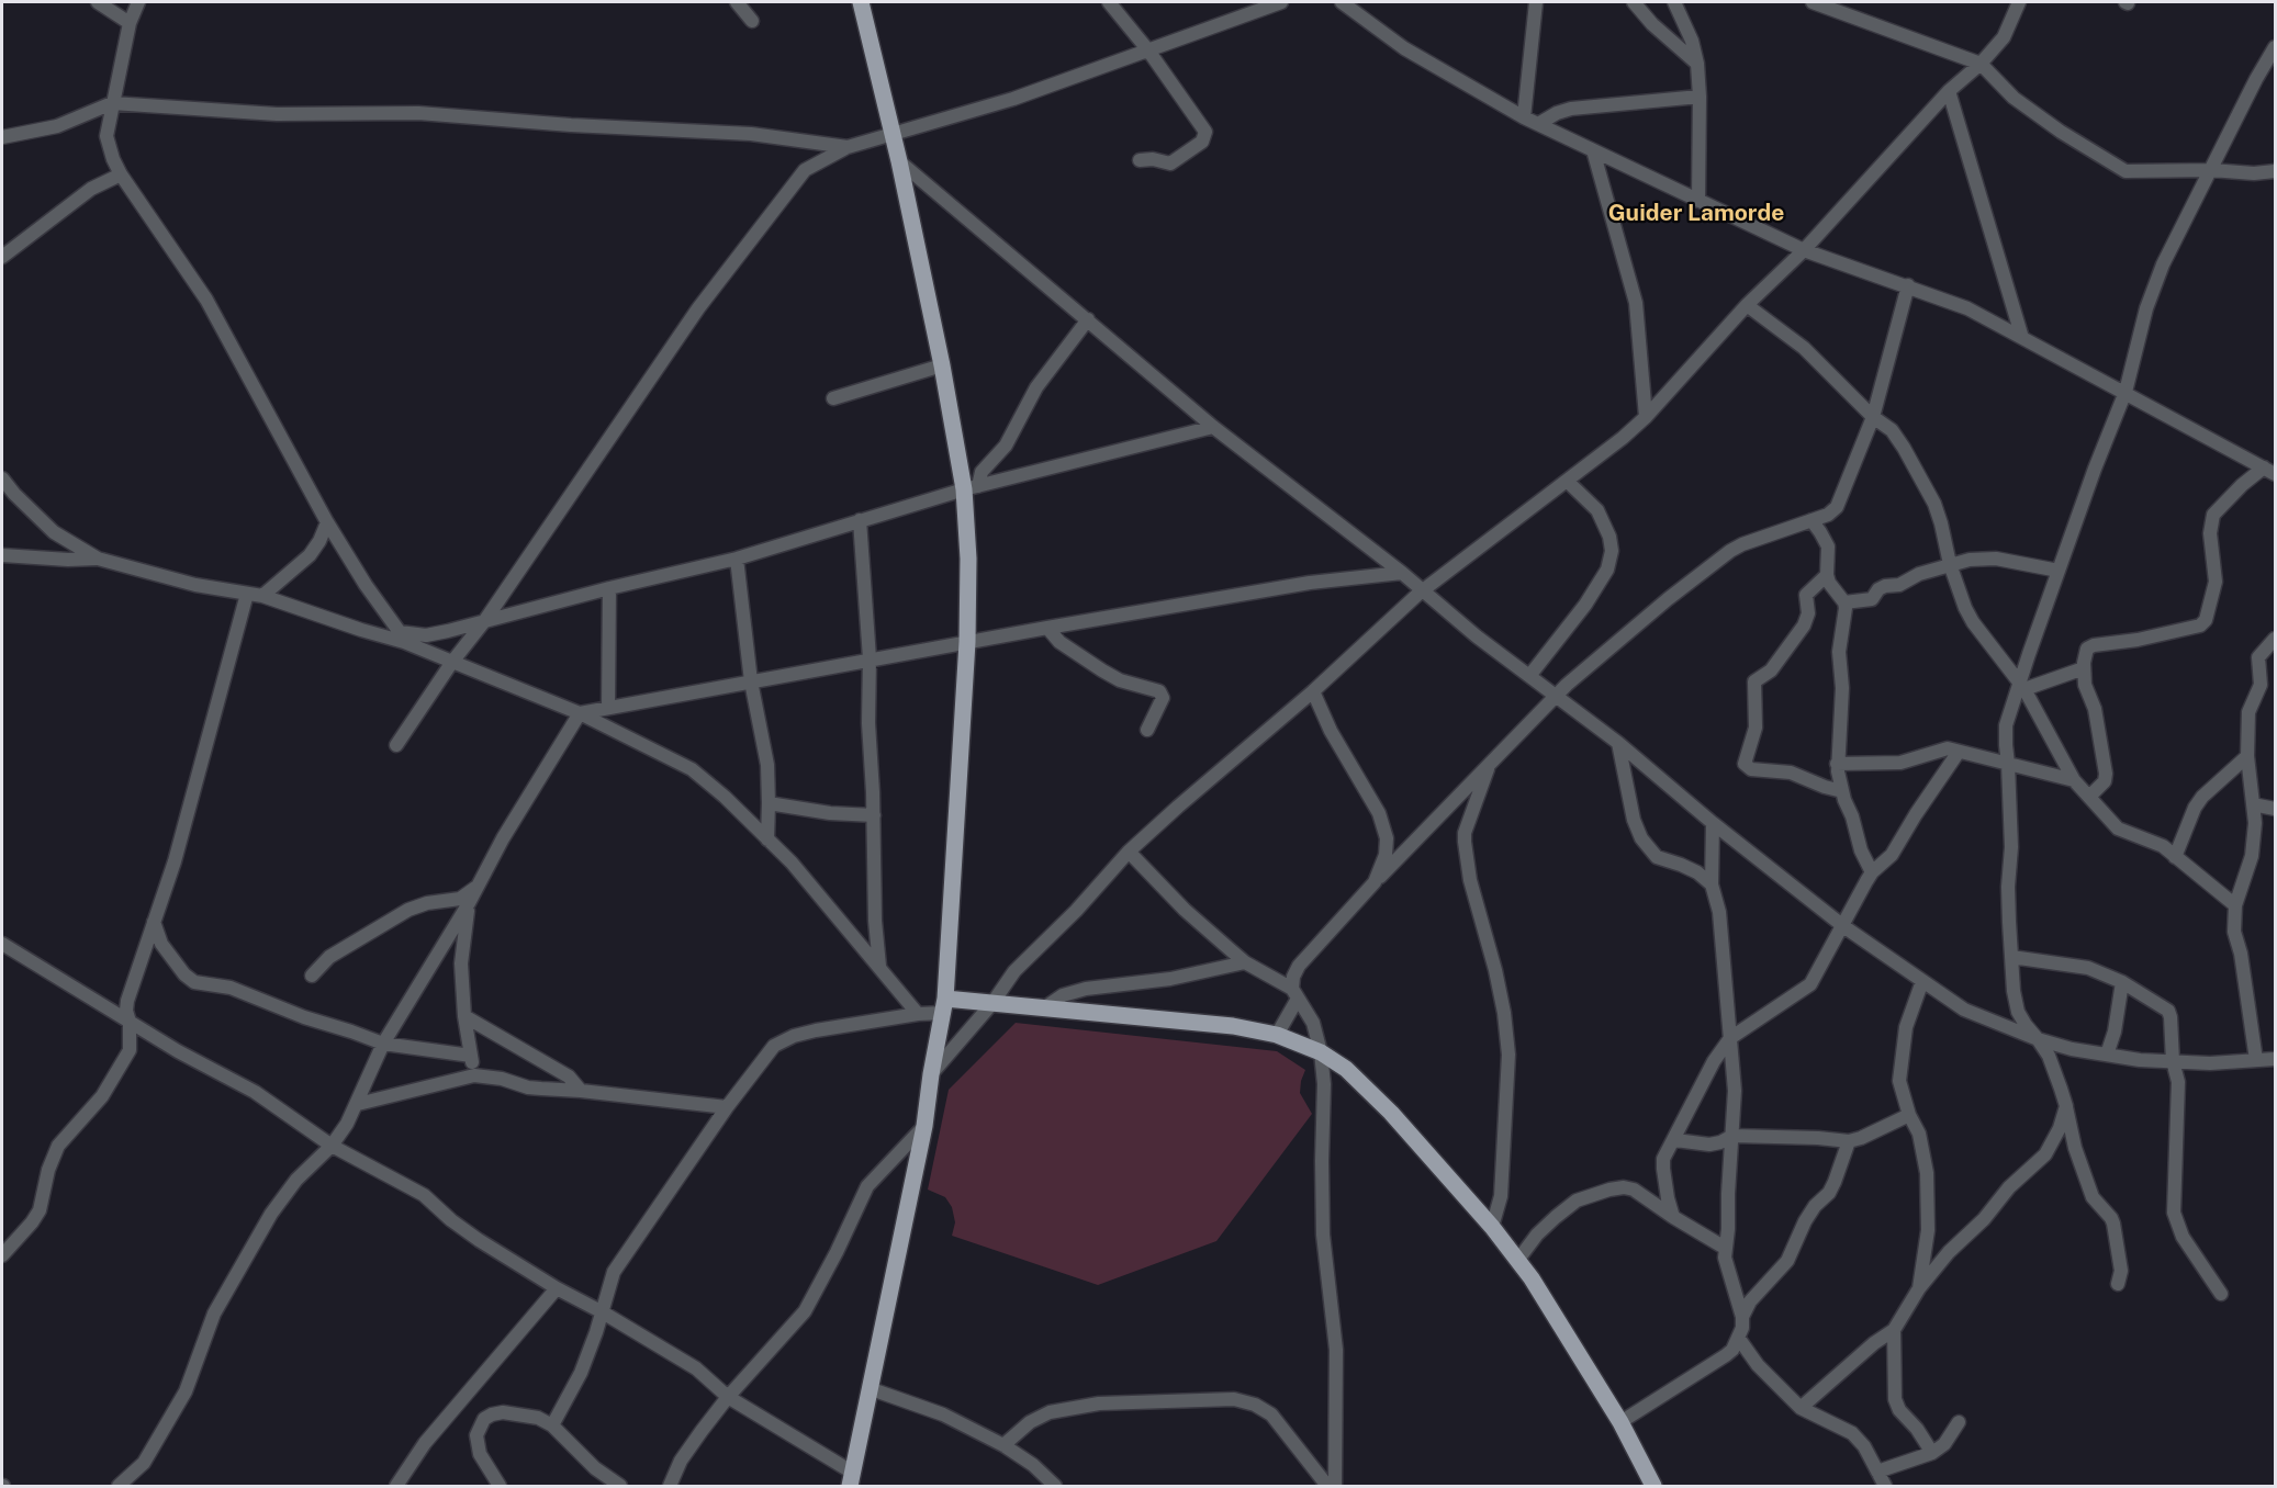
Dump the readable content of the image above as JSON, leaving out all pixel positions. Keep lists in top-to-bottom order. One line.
{"districts":["Guider Lamorde"]}
